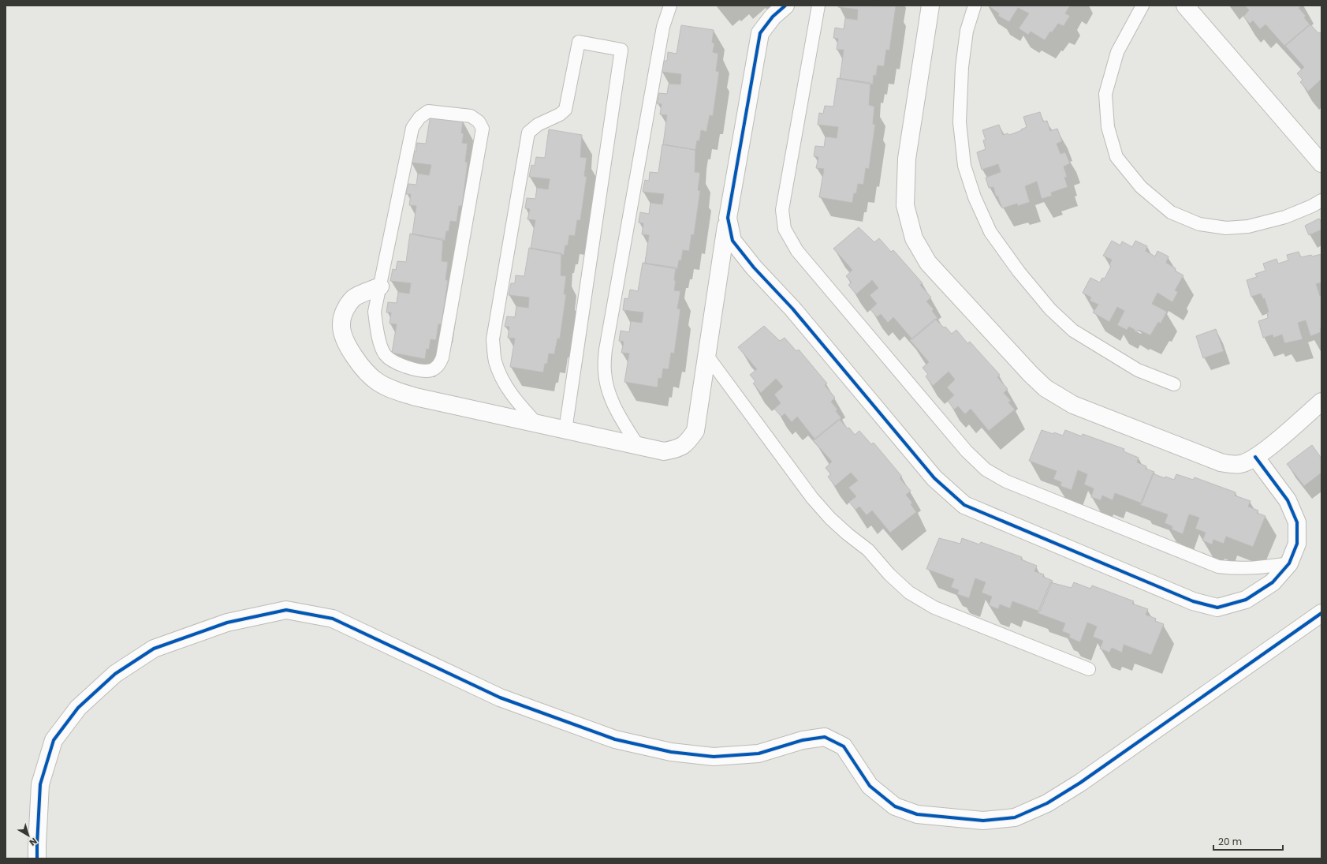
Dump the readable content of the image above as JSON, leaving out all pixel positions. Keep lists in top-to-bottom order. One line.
{"scale_bar":"20 m","north":"bottom right"}
